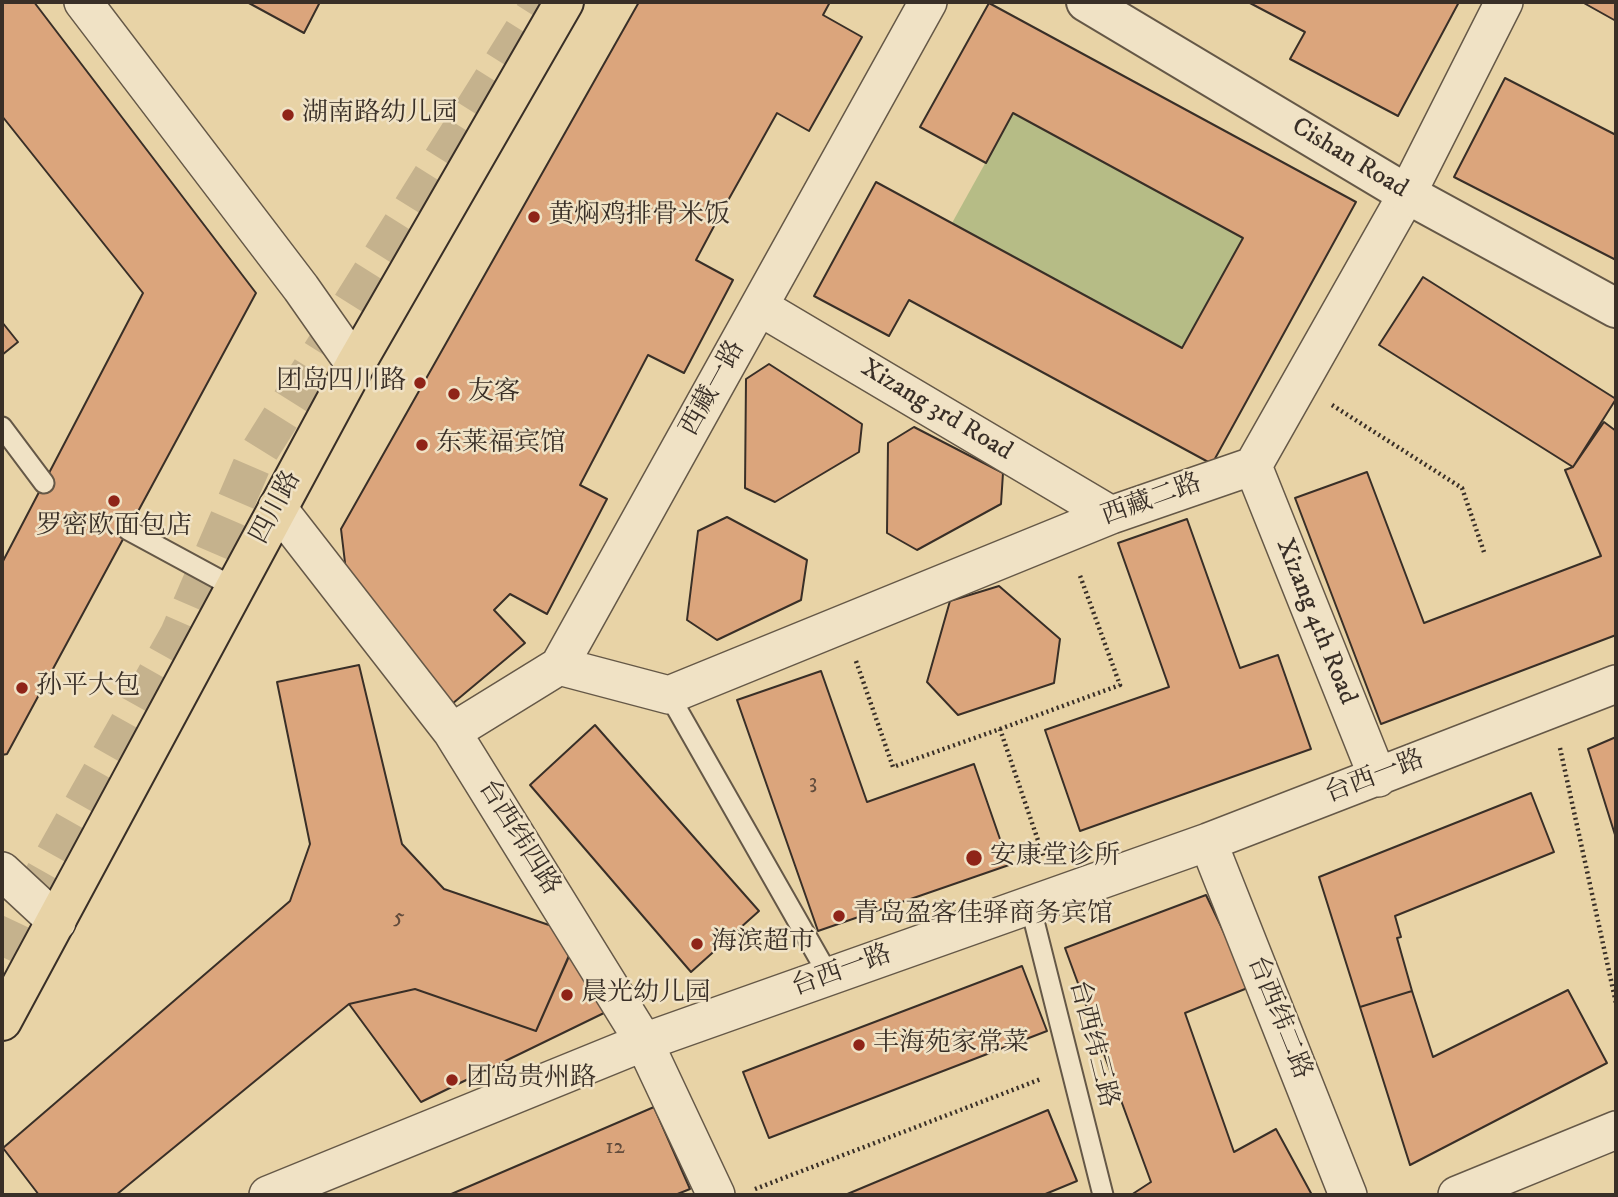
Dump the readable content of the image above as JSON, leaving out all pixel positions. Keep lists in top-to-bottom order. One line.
{"streets":{"main road":["四川路"],"street":["Cishan Road","西藏一路","Xizang 3rd Road","西藏二路","Xizang 4th Road","台西一路","台西纬四路","台西纬二路"],"lane":["台西纬三路"]},"crossings":[["西藏一路","Xizang 3rd Road"],["西藏一路","台西纬四路"],["Xizang 3rd Road","西藏二路"],["西藏二路","Xizang 4th Road"],["四川路","台西纬四路"],["Xizang 4th Road","台西一路"],["台西一路","台西纬四路"],["台西一路","台西纬二路"],["台西一路","台西纬三路"]],"places":["湖南路幼儿园","黄焖鸡排骨米饭","团岛四川路","友客","东莱福宾馆","罗密欧面包店","孙平大包","安康堂诊所","青岛盈客佳驿商务宾馆","海滨超市","晨光幼儿园","丰海苑家常菜","团岛贵州路"],"house_numbers":["3","5","12"]}
